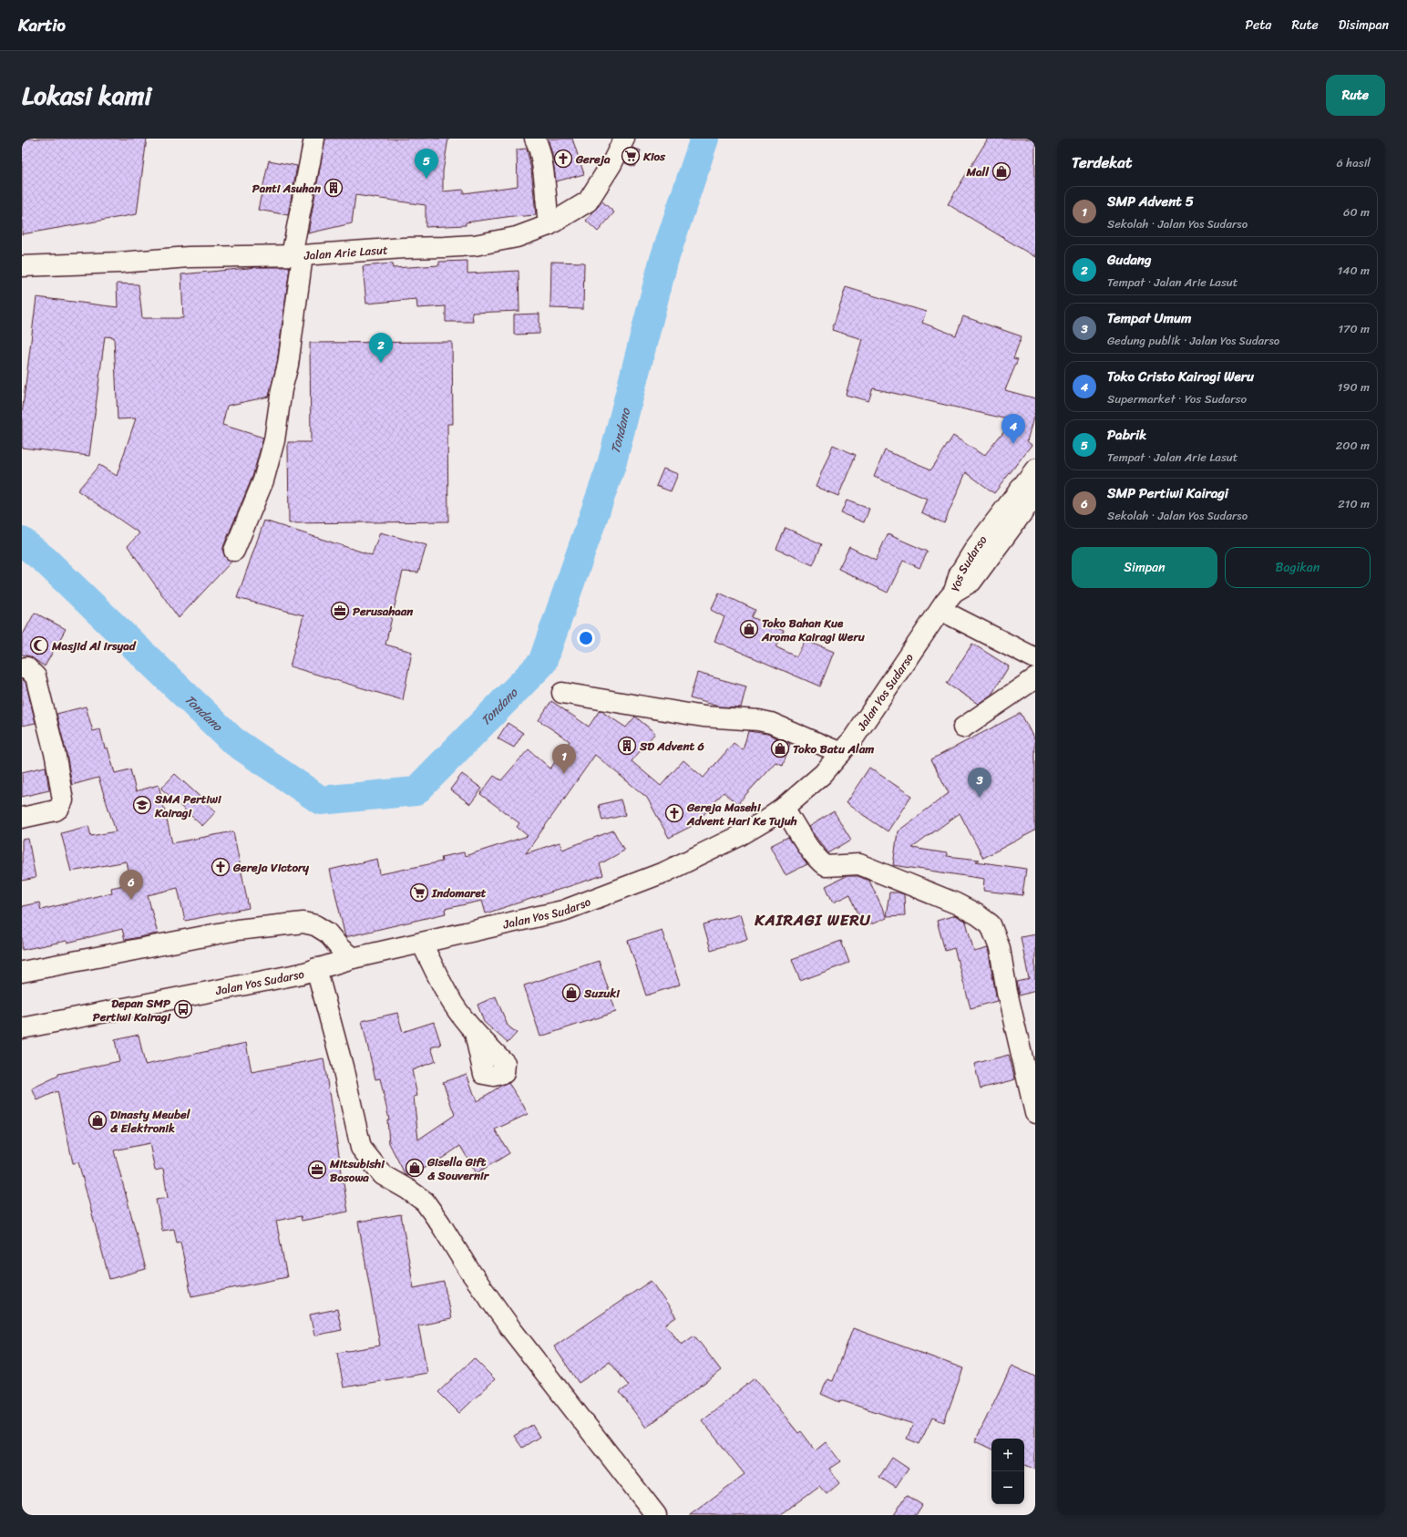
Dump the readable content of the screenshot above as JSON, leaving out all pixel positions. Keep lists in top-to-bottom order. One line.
{"streets":{"main road":["Jalan Arie Lasut","Yos Sudarso","Jalan Yos Sudarso"]},"crossings":[["Yos Sudarso","Jalan Yos Sudarso"]],"districts":["KAIRAGI WERU"],"water":["Tondano"],"places":{"supermarket":["Kios","Indomaret"],"church":["Gereja","Gereja Masehi Advent Hari Ke Tujuh","Gereja Victory"],"shop":["Mall","Toko Bahan Kue Aroma Kairagi Weru","Toko Batu Alam","Suzuki","Dinasty Meubel & Elektronik","Gisella Gift & Souvernir"],"building":["Panti Asuhan","SD Advent 6"],"office":["Perusahaan","Mitsubishi Bosowa"],"mosque":["Masjid Al Irsyad"],"school or university":["SMA Pertiwi Kairagi"],"bus stop":["Depan SMP Pertiwi Kairagi"]},"page":{"header":"Kartio","nav":["Peta","Rute","Disimpan"],"title":"Lokasi kami","buttons":["Rute",["Simpan","Bagikan"]],"heading":["Terdekat","6 hasil"],"pins":["5","2","4","1","3","6"],"list":[{"mark":"1","name":"SMP Advent 5","note":"Sekolah · Jalan Yos Sudarso","value":"60 m"},{"mark":"2","name":"Gudang","note":"Tempat · Jalan Arie Lasut","value":"140 m"},{"mark":"3","name":"Tempat Umum","note":"Gedung publik · Jalan Yos Sudarso","value":"170 m"},{"mark":"4","name":"Toko Cristo Kairagi Weru","note":"Supermarket · Yos Sudarso","value":"190 m"},{"mark":"5","name":"Pabrik","note":"Tempat · Jalan Arie Lasut","value":"200 m"},{"mark":"6","name":"SMP Pertiwi Kairagi","note":"Sekolah · Jalan Yos Sudarso","value":"210 m"}],"map_buttons":["+","−"]}}
